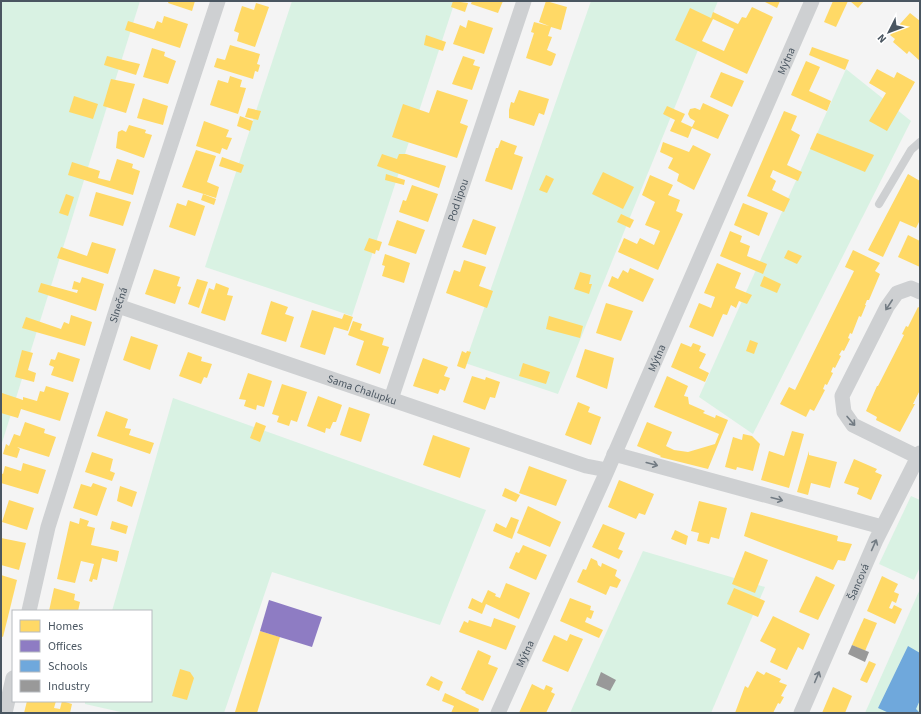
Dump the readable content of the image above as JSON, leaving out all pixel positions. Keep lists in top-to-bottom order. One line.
{"streets":{"street":["Mýtna","Pod lipou","Slnečná","Sama Chalupku","Šancová"]},"crossings":[["Mýtna","Sama Chalupku"],["Pod lipou","Sama Chalupku"],["Slnečná","Sama Chalupku"]],"one_way":["Šancová"],"legend":["Homes","Offices","Schools","Industry"],"north":"bottom left"}
